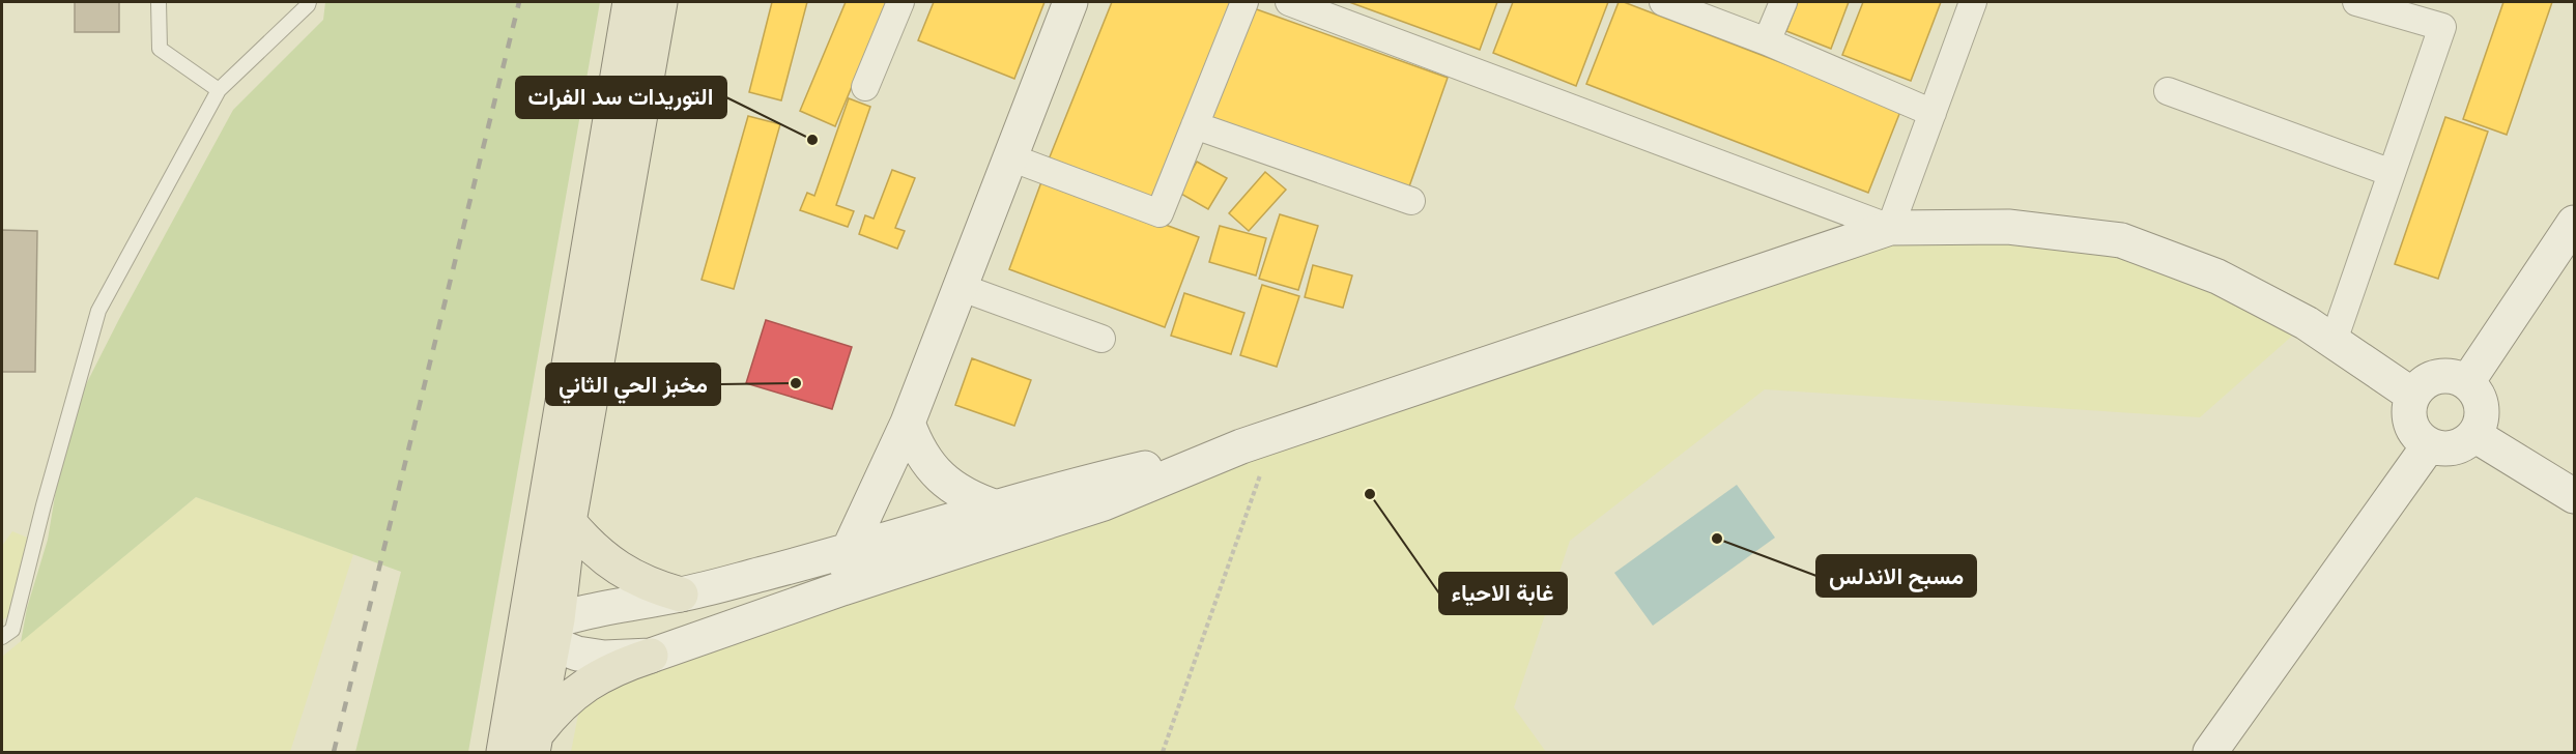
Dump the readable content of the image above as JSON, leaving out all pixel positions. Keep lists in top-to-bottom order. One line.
{"places":["التوريدات سد الفرات","مخبز الحي الثاني","غابة الاحياء","مسبح الاندلس"]}
